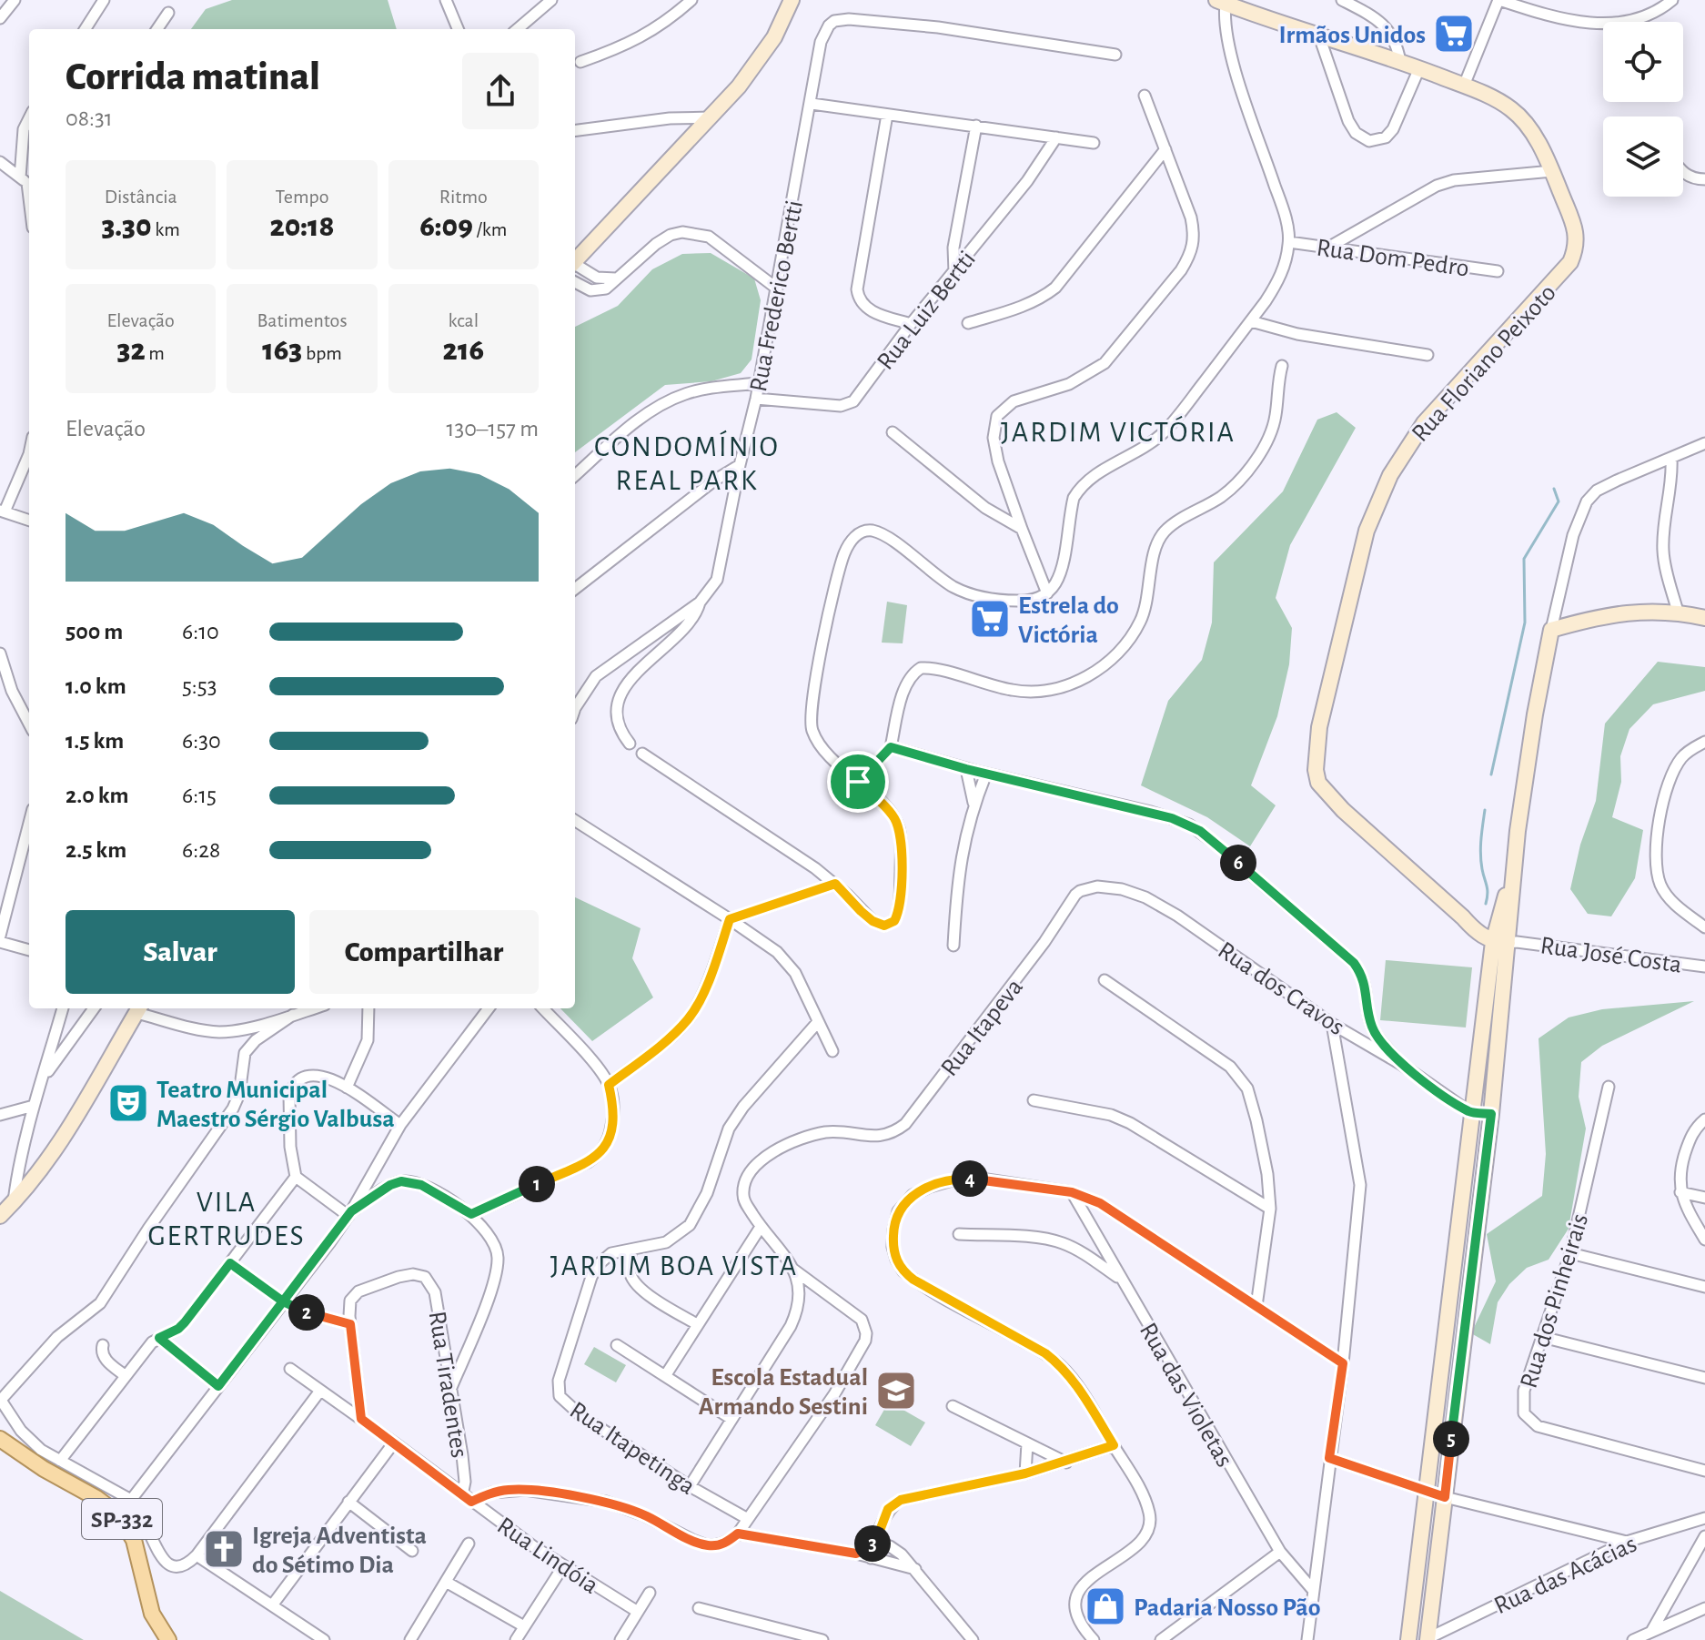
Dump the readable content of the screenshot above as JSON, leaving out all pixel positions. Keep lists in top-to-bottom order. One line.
{"streets":{"main road":["SP-332"],"street":["Rua Dom Pedro","Rua Frederico Bertti","Rua Luiz Bertti","Rua Floriano Peixoto","Rua José Costa","Rua dos Cravos","Rua Itapeva","Rua dos Pinheirais","Rua Tiradentes","Rua das Violetas","Rua Itapetinga","Rua Lindóia","Rua das Acácias"]},"crossings":[["Rua Frederico Bertti","Rua Luiz Bertti"],["Rua Floriano Peixoto","Rua José Costa"],["Rua dos Cravos","Rua Itapeva"],["Rua Tiradentes","Rua Lindóia"]],"districts":["JARDIM VICTÓRIA","CONDOMÍNIO REAL PARK","VILA GERTRUDES","JARDIM BOA VISTA"],"places":{"supermarket":["Irmãos Unidos","Estrela do Victória"],"theatre":["Teatro Municipal Maestro Sérgio Valbusa"],"school or university":["Escola Estadual Armando Sestini"],"church":["Igreja Adventista do Sétimo Dia"],"shop":["Padaria Nosso Pão"]},"page":{"heading":["Corrida matinal","08:31"],"stats":[["Distância","3.30 km"],["Tempo","20:18"],["Ritmo","6:09 /km"],["Elevação","32 m"],["Batimentos","163 bpm"],["kcal","216"]],"chart":["Elevação","130–157 m"],"list":[{"name":"500 m","note":"6:10"},{"name":"1.0 km","note":"5:53"},{"name":"1.5 km","note":"6:30"},{"name":"2.0 km","note":"6:15"},{"name":"2.5 km","note":"6:28"}],"pins":["6","4","1","2","5","3"],"buttons":["Salvar","Compartilhar"]}}
